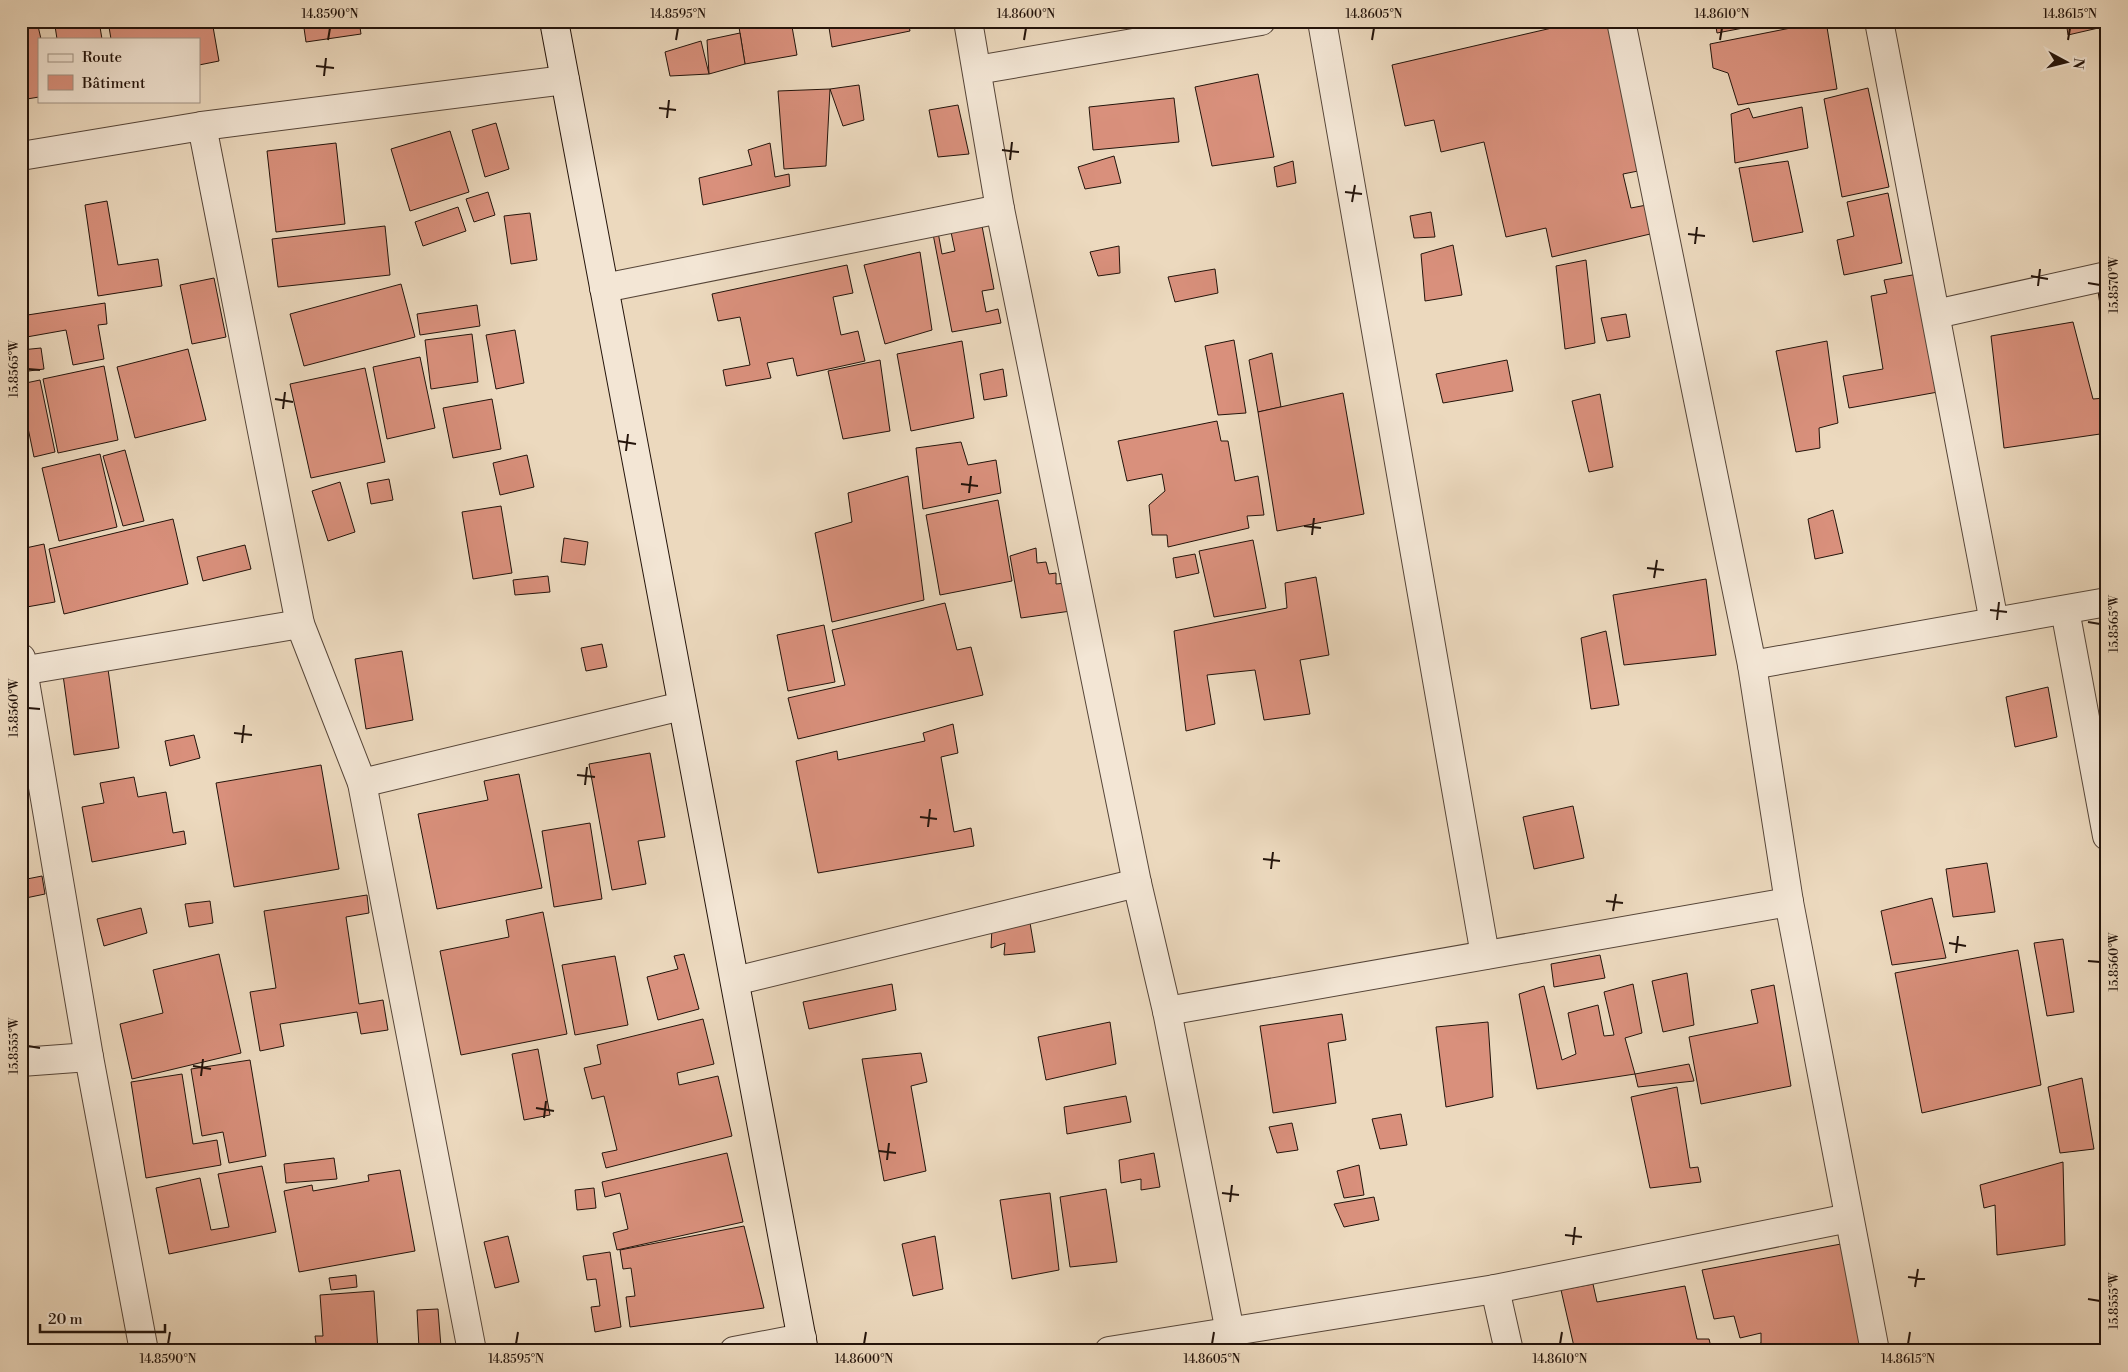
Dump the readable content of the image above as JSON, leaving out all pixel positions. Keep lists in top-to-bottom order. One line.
{"legend":["Route","Bâtiment"],"scale_bar":"20 m","north":"right","coordinates":["14.8590°N","14.8595°N","14.8600°N","14.8605°N","14.8610°N","14.8615°N","15.8570°W","15.8565°W","15.8560°W","15.8555°W"]}
